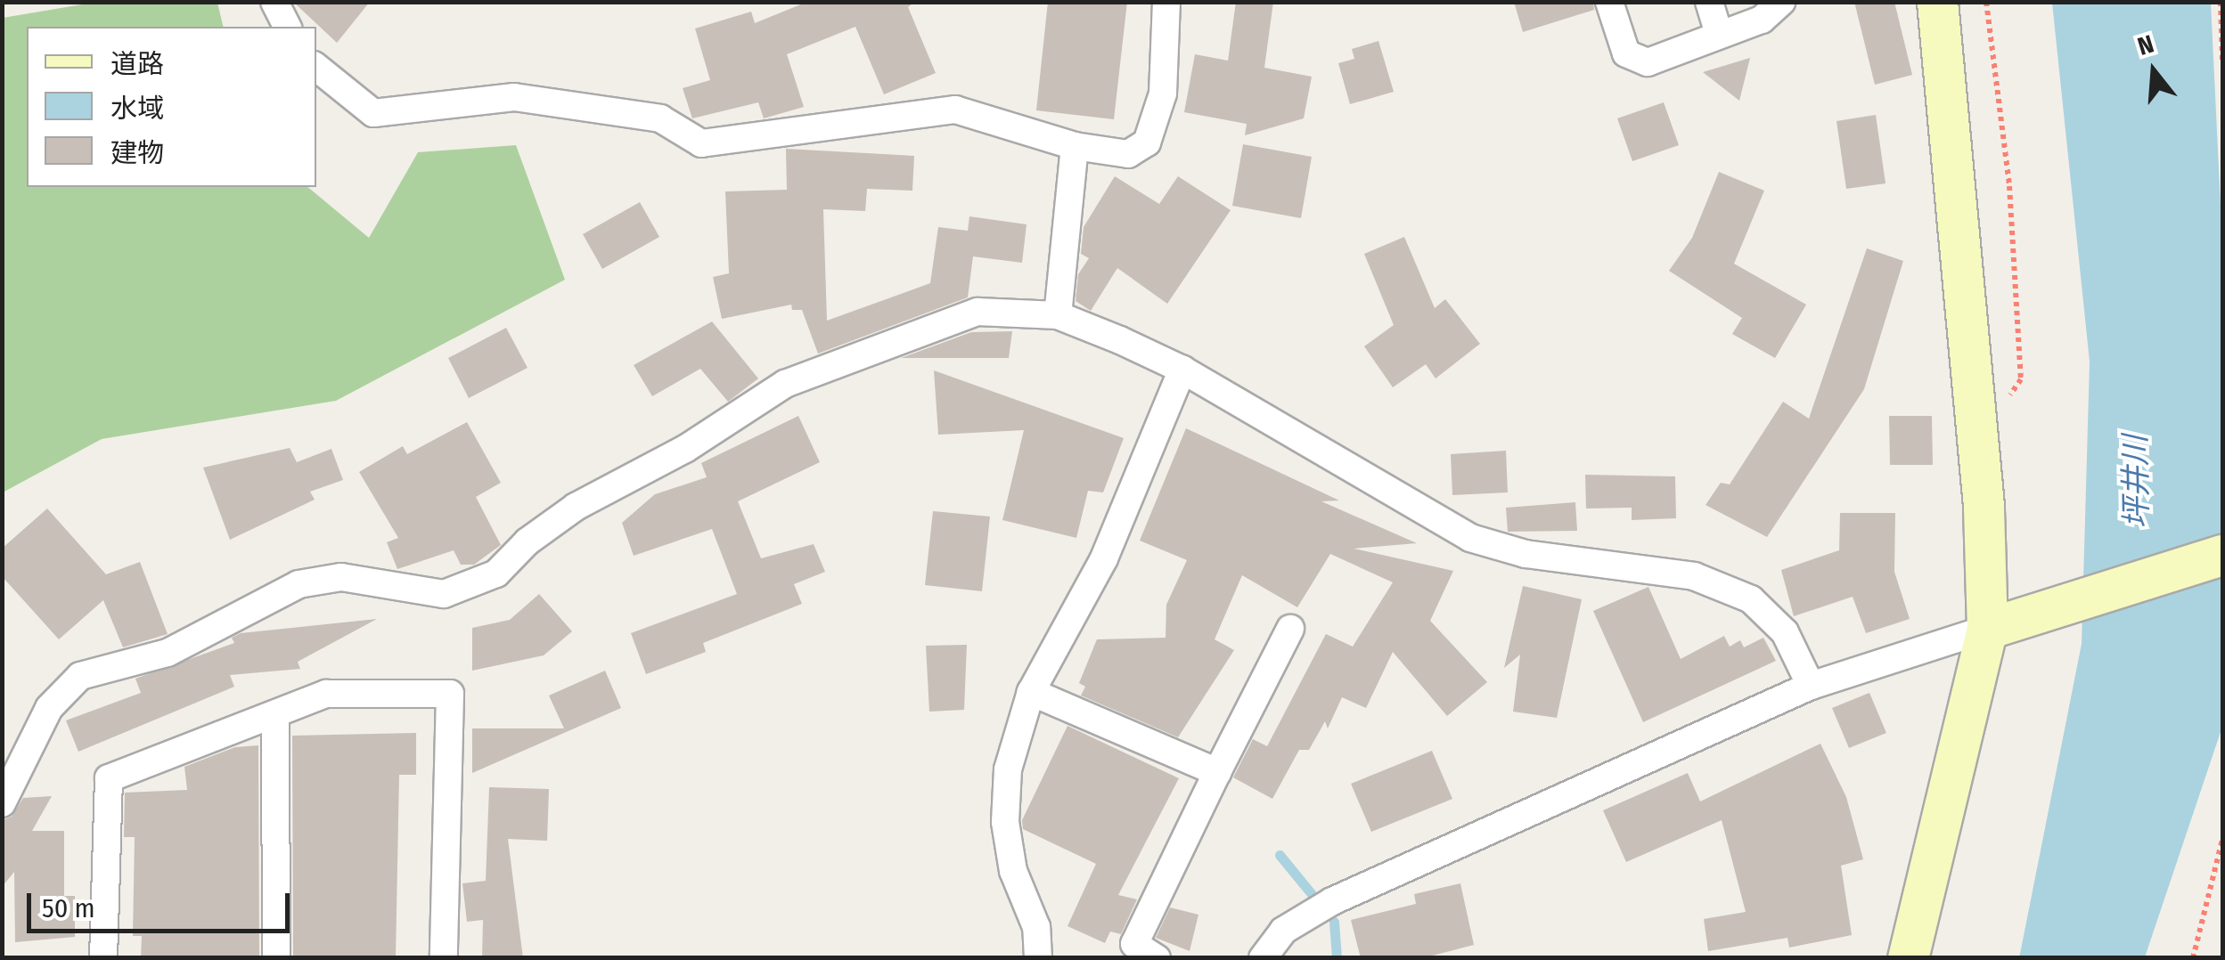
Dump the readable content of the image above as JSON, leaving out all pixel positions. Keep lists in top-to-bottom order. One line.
{"water":["坪井川"],"legend":["道路","水域","建物"],"scale_bar":"50 m","north":"top"}
